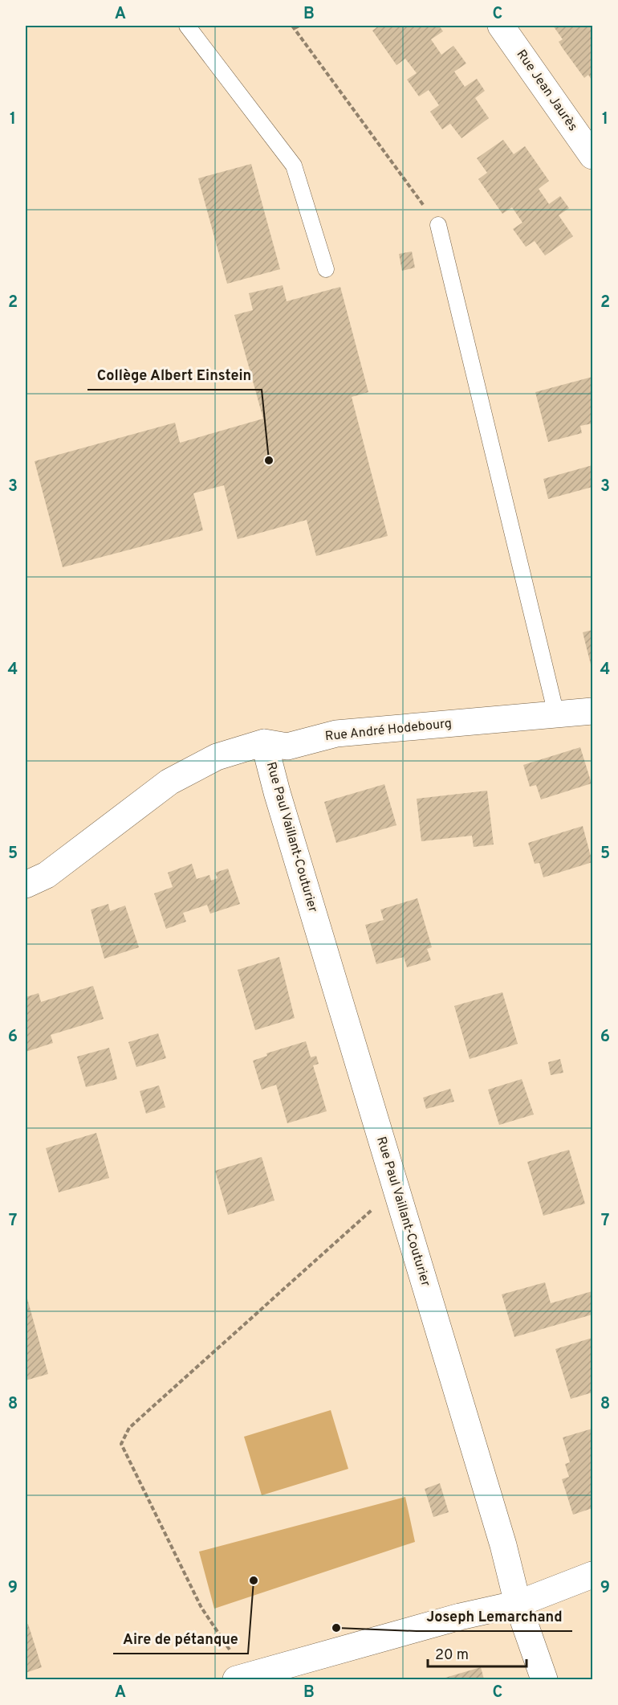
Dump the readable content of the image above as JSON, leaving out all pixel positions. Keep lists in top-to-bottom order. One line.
{"streets":{"street":["Rue Jean Jaurès","Rue André Hodebourg","Rue Paul Vaillant-Couturier"]},"crossings":[["Rue André Hodebourg","Rue Paul Vaillant-Couturier"]],"places":["Collège Albert Einstein","Aire de pétanque","Joseph Lemarchand"],"scale_bar":"20 m","grid":{"columns":["A","B","C"],"rows":["1","2","3","4","5","6","7","8","9"]}}
